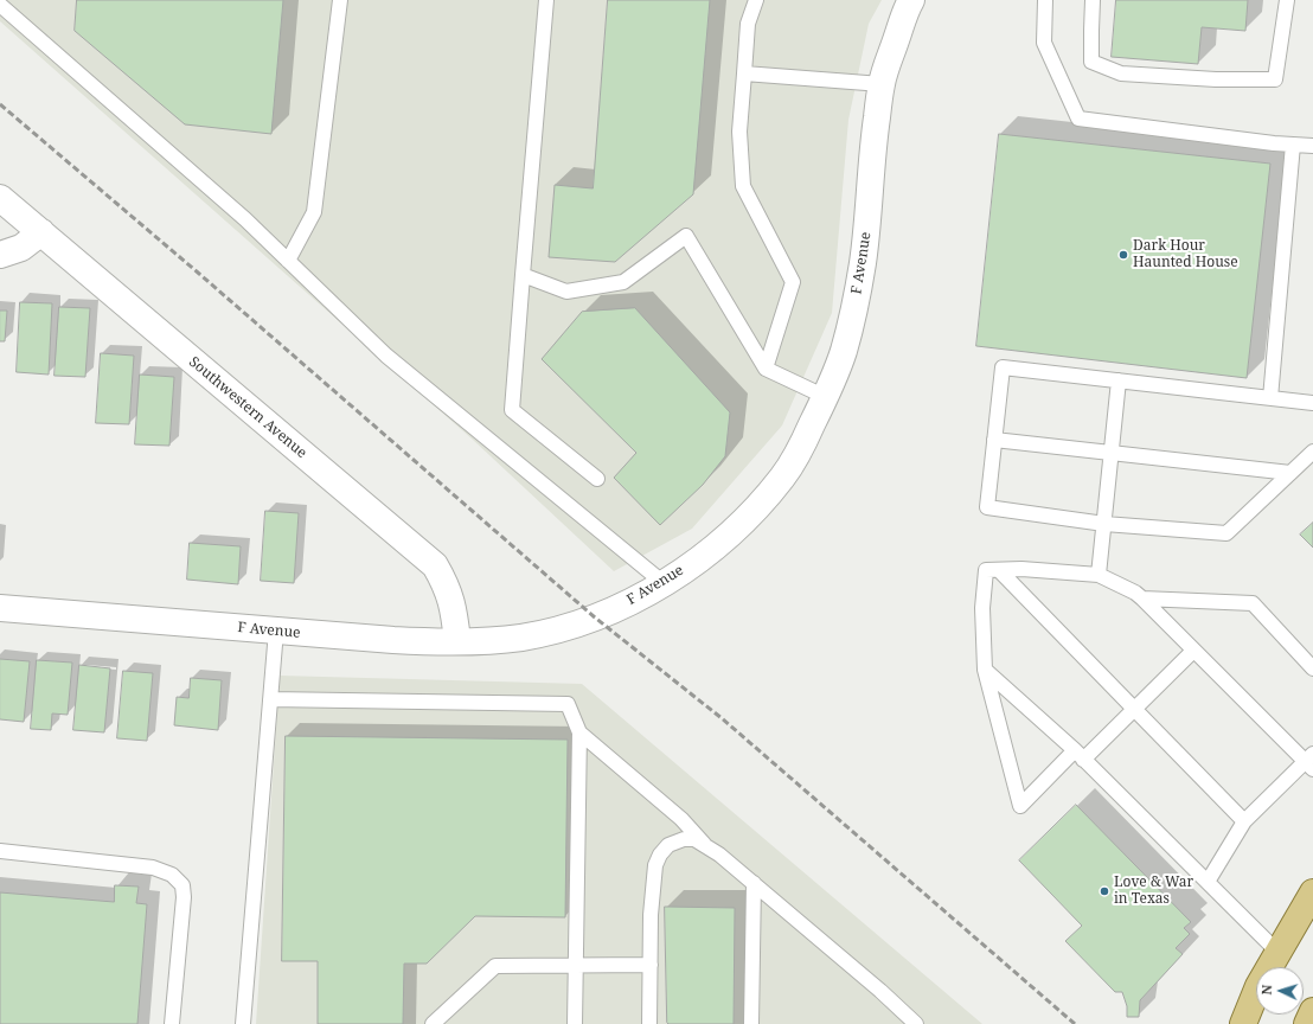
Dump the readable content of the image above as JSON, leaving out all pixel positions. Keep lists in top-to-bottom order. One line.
{"streets":{"street":["F Avenue","Southwestern Avenue"]},"crossings":[["F Avenue","Southwestern Avenue"]],"places":["Dark Hour Haunted House","Love & War in Texas"],"north":"left"}
